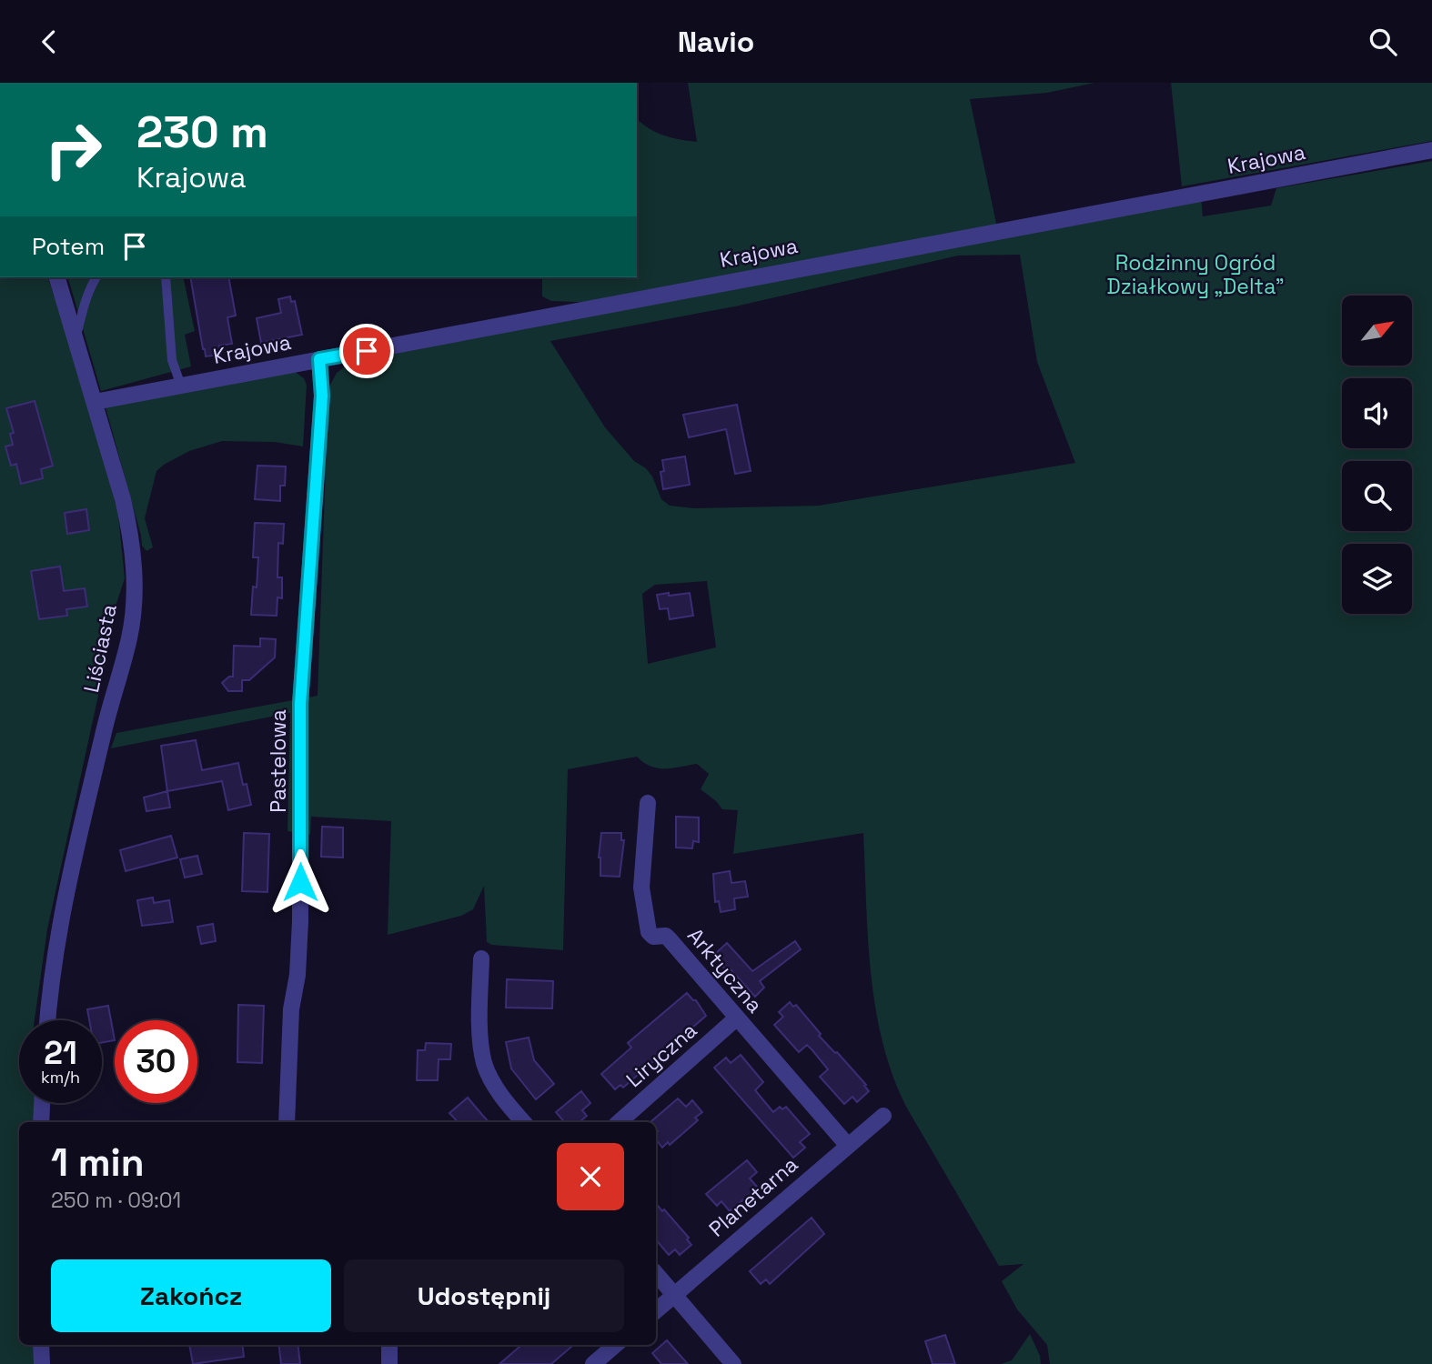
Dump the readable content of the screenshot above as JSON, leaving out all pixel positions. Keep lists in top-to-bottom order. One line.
{"streets":{"street":["Krajowa","Liściasta","Pastelowa","Arktyczna","Liryczna","Planetarna"]},"crossings":[["Krajowa","Liściasta"],["Krajowa","Pastelowa"],["Arktyczna","Liryczna"],["Arktyczna","Planetarna"]],"parks":["Rodzinny Ogród Działkowy „Delta”"],"north":"top right","page":{"header":"Navio","turn":["230 m","Krajowa"],"then":"Potem","speed":"21 km/h","limit":"30","heading":["1 min","250 m · 09:01"],"buttons":["Zakończ","Udostępnij"]}}
